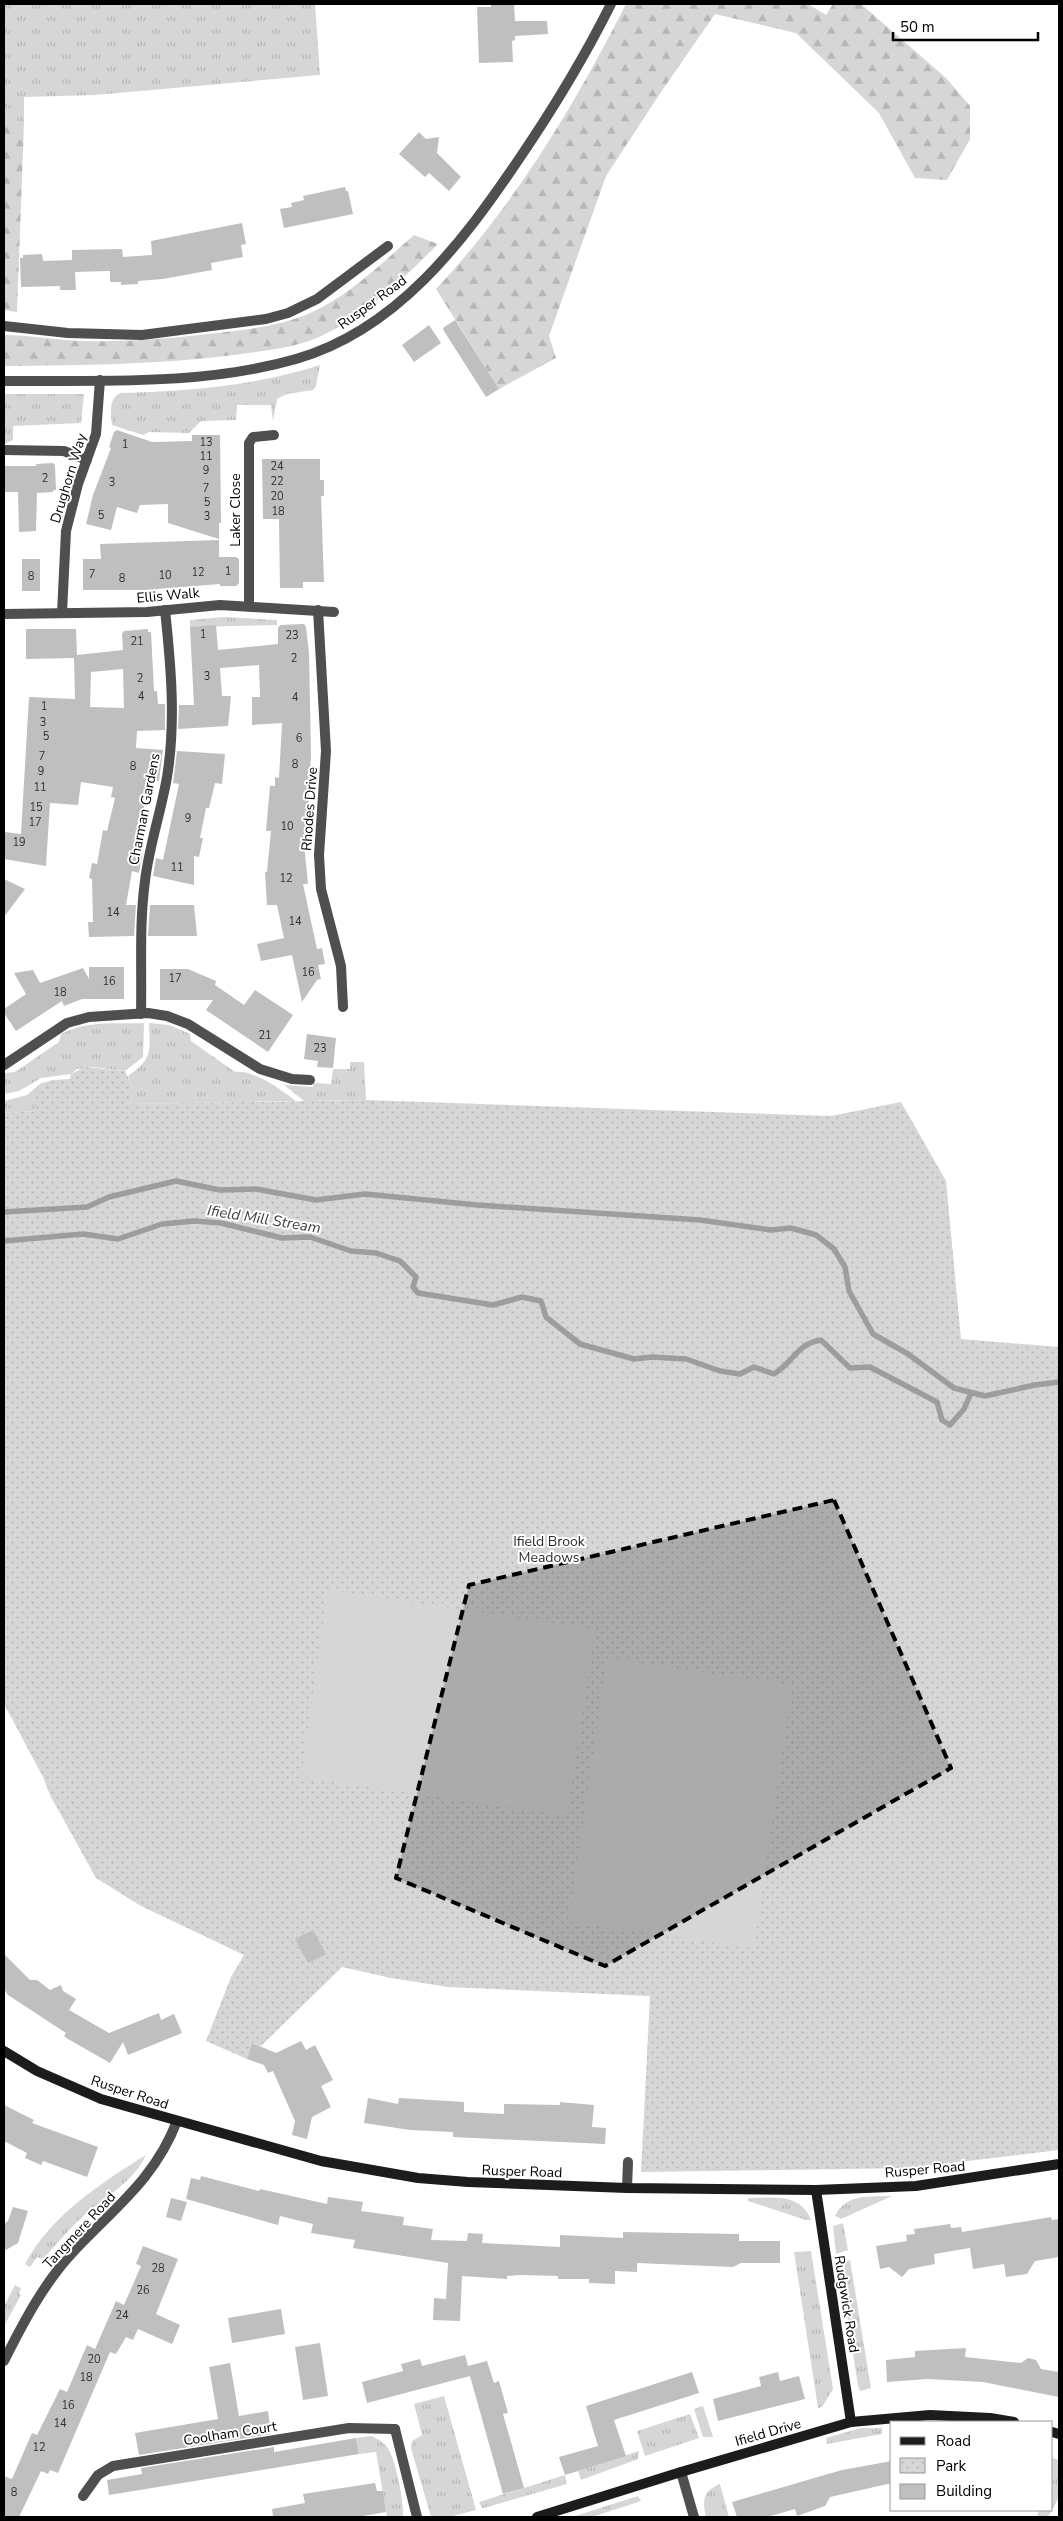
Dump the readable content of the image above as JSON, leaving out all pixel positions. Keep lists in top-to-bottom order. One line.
{"streets":{"street":["Rusper Road","Drughorn Way","Laker Close","Ellis Walk","Charman Gardens","Rhodes Drive","Tangmere Road","Rudgwick Road","Ifield Drive","Coolham Court"]},"crossings":[["Rusper Road","Drughorn Way"],["Rusper Road","Tangmere Road"],["Rusper Road","Rudgwick Road"],["Drughorn Way","Ellis Walk"],["Laker Close","Ellis Walk"],["Ellis Walk","Charman Gardens"],["Ellis Walk","Rhodes Drive"],["Rudgwick Road","Ifield Drive"]],"water":["Ifield Mill Stream"],"parks":["Ifield Brook Meadows"],"house_numbers":["13","1","11","24","9","2","22","3","7","20","5","18","5","3","1","12","7","10","8","8","1","23","21","2","3","2","4","4","1","3","5","6","7","8","8","9","11","15","9","17","10","19","11","12","14","14","16","17","16","18","21","23","28","26","24","20","18","16","14","12","8"],"legend":["Road","Park","Building"],"scale_bar":"50 m"}
